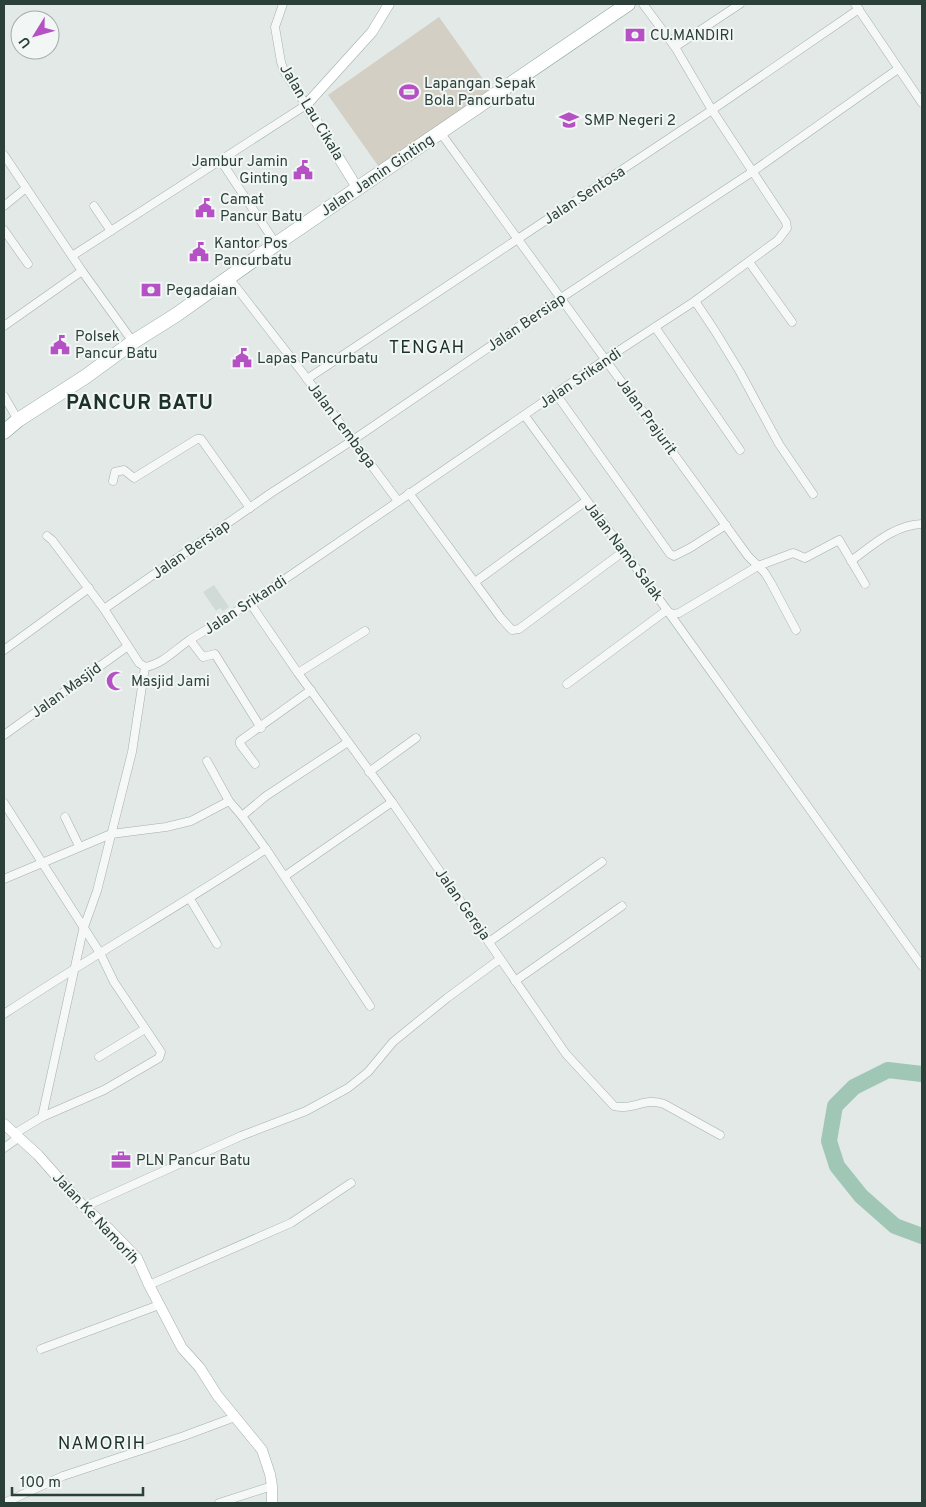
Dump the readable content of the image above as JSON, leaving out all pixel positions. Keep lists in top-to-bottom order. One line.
{"streets":{"highway":["Jalan Jamin Ginting"],"street":["Jalan Lau Cikala","Jalan Sentosa","Jalan Bersiap","Jalan Srikandi","Jalan Prajurit","Jalan Lembaga","Jalan Namo Salak","Jalan Masjid","Jalan Gereja","Jalan Ke Namorih"]},"crossings":[["Jalan Lau Cikala","Jalan Jamin Ginting"],["Jalan Jamin Ginting","Jalan Prajurit"],["Jalan Jamin Ginting","Jalan Lembaga"],["Jalan Sentosa","Jalan Srikandi"],["Jalan Sentosa","Jalan Prajurit"],["Jalan Sentosa","Jalan Lembaga"],["Jalan Bersiap","Jalan Srikandi"],["Jalan Bersiap","Jalan Prajurit"],["Jalan Bersiap","Jalan Lembaga"],["Jalan Srikandi","Jalan Prajurit"],["Jalan Srikandi","Jalan Lembaga"],["Jalan Srikandi","Jalan Namo Salak"],["Jalan Srikandi","Jalan Gereja"]],"districts":["TENGAH","PANCUR BATU","NAMORIH"],"places":{"bank":["CU.MANDIRI","Pegadaian"],"sports":["Lapangan Sepak Bola Pancurbatu"],"school or university":["SMP Negeri 2"],"public building":["Jambur Jamin Ginting","Camat Pancur Batu","Kantor Pos Pancurbatu","Polsek Pancur Batu","Lapas Pancurbatu"],"mosque":["Masjid Jami"],"office":["PLN Pancur Batu"]},"scale_bar":"100 m","north":"bottom left"}
